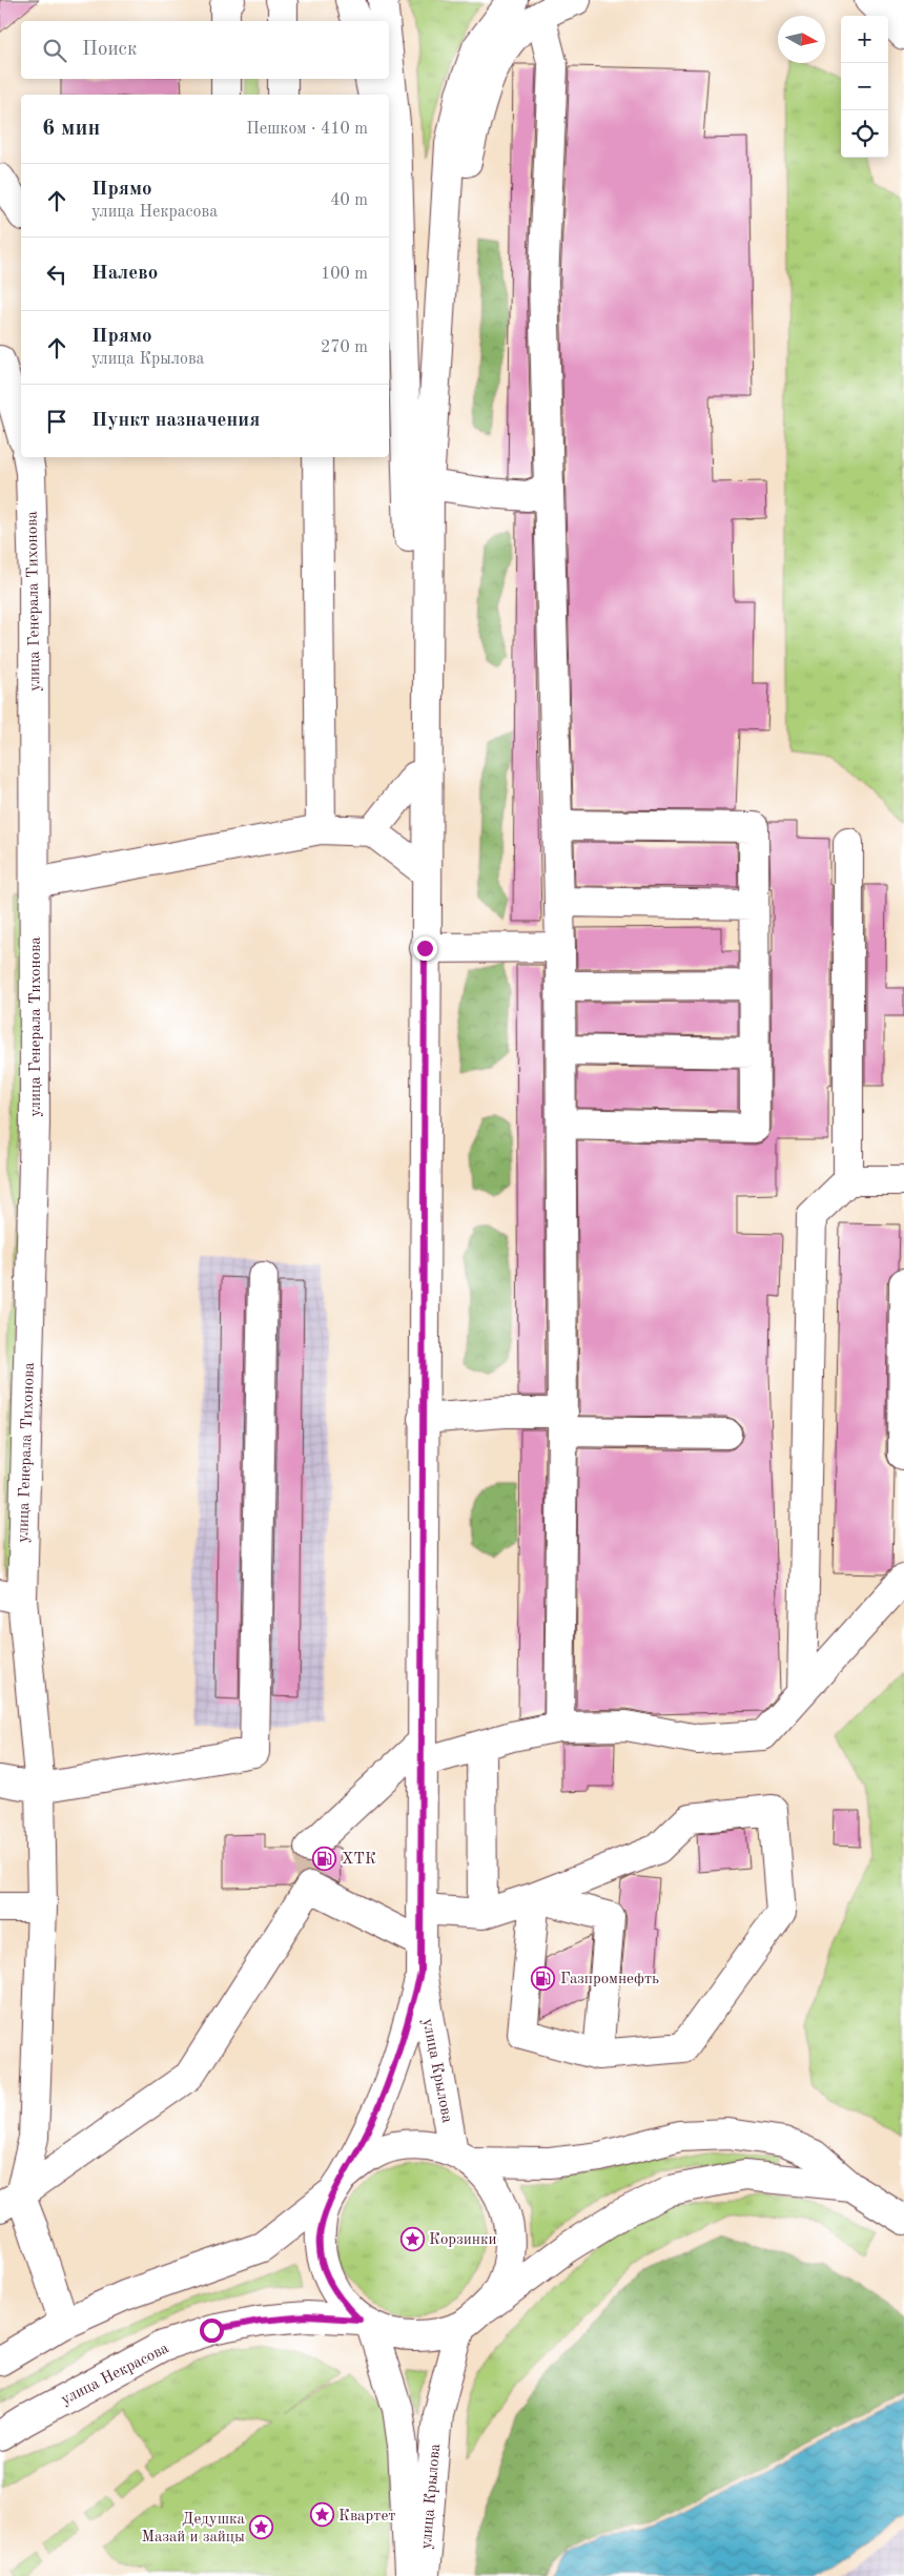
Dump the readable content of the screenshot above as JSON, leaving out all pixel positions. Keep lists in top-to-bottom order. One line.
{"streets":{"main road":["улица Генерала Тихонова","улица Крылова","улица Некрасова"]},"places":{"fuel station":["ХТК","Газпромнефть"],"place":["Корзинки","Квартет","Дедушка Мазай и зайцы"]},"north":"right","page":{"map_buttons":["+","−"],"search":"Поиск","heading":["6 мин","Пешком · 410 m"],"list":[["Прямо","улица Некрасова","40 m"],["Налево","100 m"],["Прямо","улица Крылова","270 m"],"Пункт назначения"]}}
